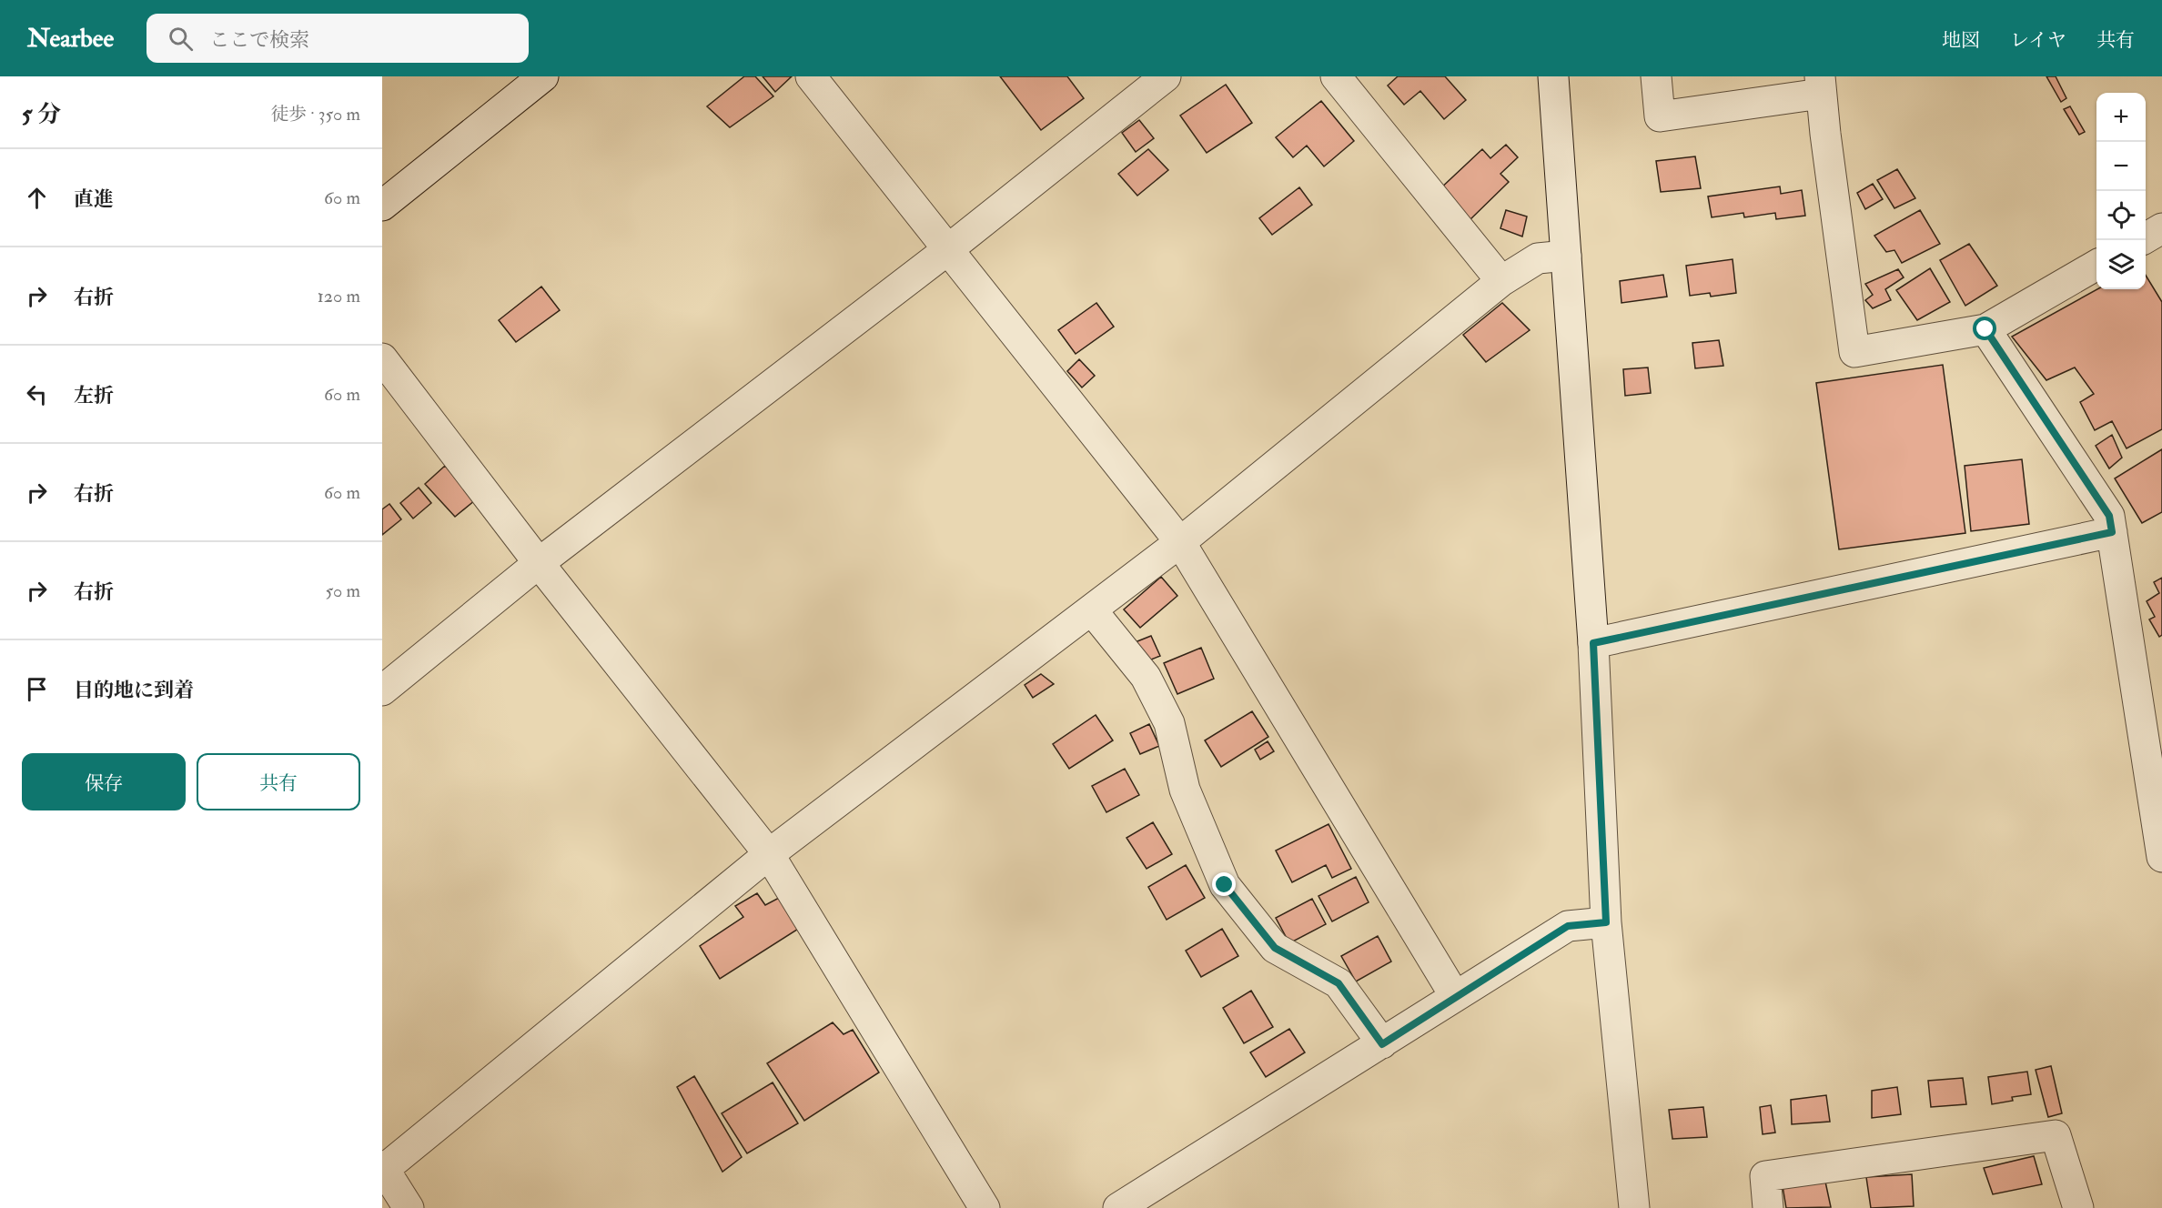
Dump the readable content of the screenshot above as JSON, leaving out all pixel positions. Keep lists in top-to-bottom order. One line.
{"page":{"header":"Nearbee","search":"ここで検索","nav":["地図","レイヤ","共有"],"heading":["5 分","徒歩 · 350 m"],"map_buttons":["+","−"],"list":[["直進","60 m"],["右折","120 m"],["左折","60 m"],["右折","60 m"],["右折","50 m"],"目的地に到着"],"buttons":["保存","共有"]}}
